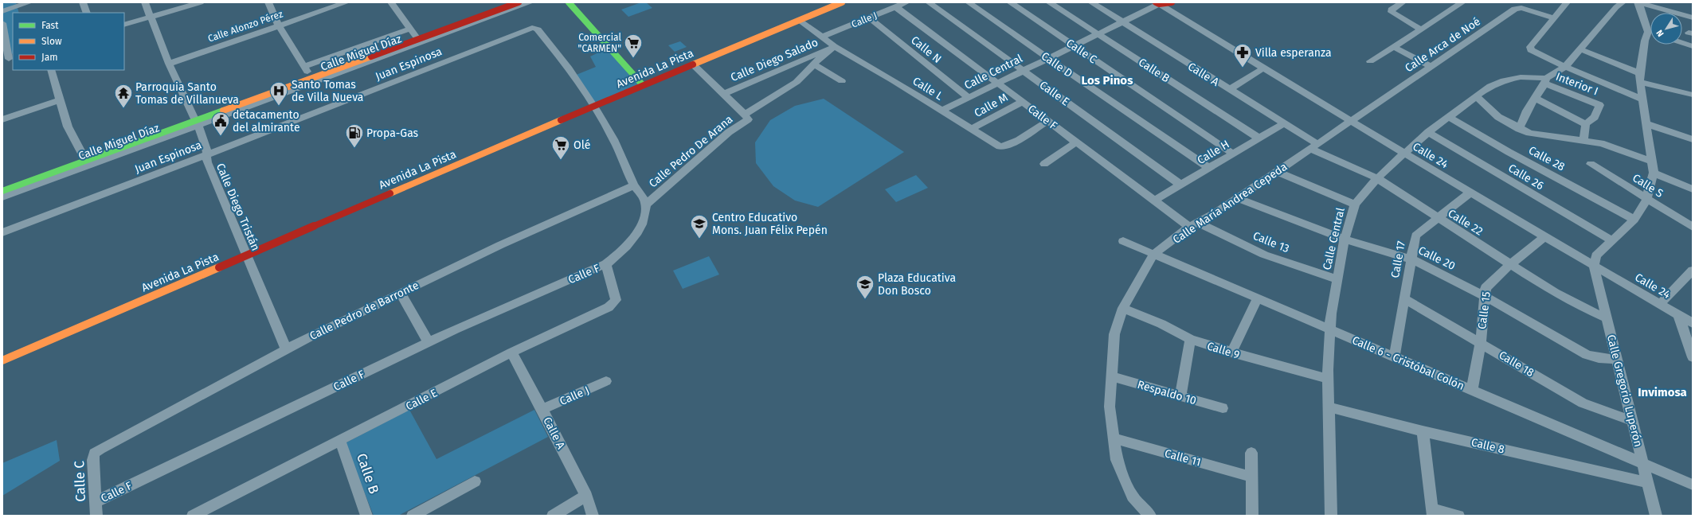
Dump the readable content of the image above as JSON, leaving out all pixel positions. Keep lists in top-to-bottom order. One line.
{"streets":{"street":["Calle J","Calle Alonzo Pérez","Calle Arca de Noé","Calle N","Calle C","Calle Miguel Díaz","Calle Diego Salado","Juan Espinosa","Calle D","Avenida La Pista","Calle B","Calle Central","Calle A","Interior I","Calle L","Calle E","Calle M","Calle F","Calle Pedro De Arana","Calle H","Calle 24","Calle 28","Calle 26","Calle S","Calle María Andrea Cepeda","Calle Diego Tristán","Calle 22","Calle 13","Calle 20","Calle 17","Calle Pedro de Barronte","Calle 15","Calle 9","Calle 6 - Cristóbal Colón","Calle 18","Calle Gregorio Luperón","Respaldo 10","Calle 8","Calle 11"]},"crossings":[["Calle J","Calle N"],["Calle J","Calle A"],["Calle J","Calle L"],["Calle J","Calle F"],["Calle Alonzo Pérez","Calle Diego Tristán"],["Calle Arca de Noé","Calle 24"],["Calle Arca de Noé","Calle María Andrea Cepeda"],["Calle N","Calle Central"],["Calle C","Calle Central"],["Calle C","Calle F"],["Calle C","Calle H"],["Calle C","Calle Pedro de Barronte"],["Calle Miguel Díaz","Calle Diego Tristán"],["Calle Diego Salado","Calle L"],["Calle Diego Salado","Calle Pedro De Arana"],["Juan Espinosa","Avenida La Pista"],["Juan Espinosa","Calle F"],["Juan Espinosa","Calle Pedro De Arana"],["Juan Espinosa","Calle Diego Tristán"],["Juan Espinosa","Calle Pedro de Barronte"],["Calle D","Calle Central"],["Calle D","Calle H"],["Avenida La Pista","Calle L"],["Avenida La Pista","Calle Diego Tristán"],["Calle B","Calle Central"],["Calle B","Calle E"],["Calle B","Calle H"],["Calle Central","Calle A"],["Calle Central","Interior I"],["Calle Central","Calle L"],["Calle Central","Calle E"],["Calle Central","Calle F"],["Calle Central","Calle 24"],["Calle Central","Calle 28"],["Calle Central","Calle 26"],["Calle Central","Calle 22"],["Calle Central","Calle 13"],["Calle Central","Calle 20"],["Calle Central","Calle 9"],["Calle Central","Calle 6 - Cristóbal Colón"],["Calle Central","Calle 8"],["Calle A","Calle E"],["Calle A","Calle H"],["Calle A","Calle María Andrea Cepeda"],["Calle A","Calle 22"],["Calle L","Calle M"],["Calle L","Calle F"],["Calle L","Calle Pedro De Arana"],["Calle E","Calle F"],["Calle E","Calle H"],["Calle M","Calle F"],["Calle F","Calle Pedro De Arana"],["Calle F","Calle H"],["Calle F","Calle María Andrea Cepeda"],["Calle F","Calle 13"],["Calle 24","Calle María Andrea Cepeda"],["Calle 24","Calle 17"],["Calle 24","Calle 15"],["Calle 24","Calle Gregorio Luperón"],["Calle María Andrea Cepeda","Calle 22"],["Calle María Andrea Cepeda","Calle 13"],["Calle María Andrea Cepeda","Calle 20"],["Calle María Andrea Cepeda","Calle 9"],["Calle María Andrea Cepeda","Calle 6 - Cristóbal Colón"],["Calle María Andrea Cepeda","Respaldo 10"],["Calle María Andrea Cepeda","Calle 11"],["Calle Diego Tristán","Calle Pedro de Barronte"],["Calle 22","Calle 17"],["Calle 22","Calle 15"],["Calle 22","Calle Gregorio Luperón"],["Calle 20","Calle 17"],["Calle 20","Calle 15"],["Calle 20","Calle Gregorio Luperón"],["Calle 17","Calle 6 - Cristóbal Colón"],["Calle 17","Calle 18"],["Calle 15","Calle 6 - Cristóbal Colón"],["Calle 15","Calle 18"],["Calle 6 - Cristóbal Colón","Calle Gregorio Luperón"],["Calle 18","Calle Gregorio Luperón"],["Calle Gregorio Luperón","Calle 8"]],"districts":["Los Pinos","Invimosa"],"places":{"supermarket":["Comercial \"CARMEN\"","Olé"],"pharmacy":["Villa esperanza"],"hospital":["Santo Tomas de Villa Nueva"],"temple":["Parroquia Santo Tomas de Villanueva"],"public building":["detacamento del almirante"],"fuel station":["Propa-Gas"],"school or university":["Centro Educativo Mons. Juan Félix Pepén","Plaza Educativa Don Bosco"]},"legend":["Fast","Slow","Jam"],"north":"bottom left"}
